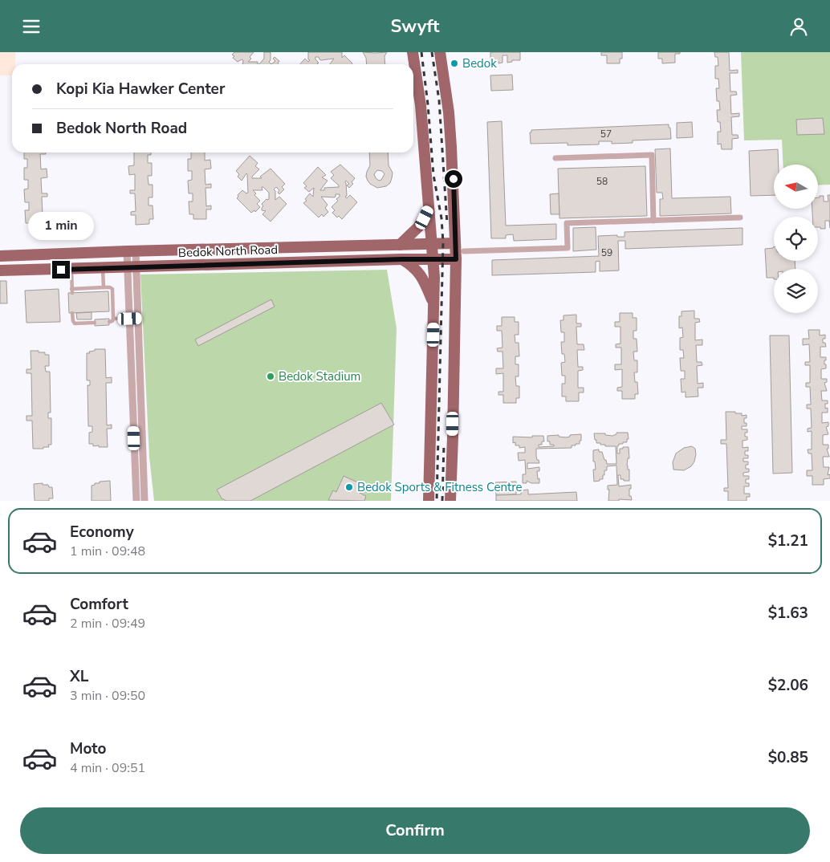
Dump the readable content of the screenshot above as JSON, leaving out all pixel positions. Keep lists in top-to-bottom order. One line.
{"streets":{"main road":["Bedok North Road"]},"places":["Bedok","Bedok Stadium","Bedok Sports & Fitness Centre"],"house_numbers":["57","58","59"],"north":"left","page":{"header":"Swyft","banner":["Kopi Kia Hawker Center","Bedok North Road"],"bubble":"1 min","list":[{"name":"Economy","note":"1 min · 09:48","value":"$1.21"},{"name":"Comfort","note":"2 min · 09:49","value":"$1.63"},{"name":"XL","note":"3 min · 09:50","value":"$2.06"},{"name":"Moto","note":"4 min · 09:51","value":"$0.85"}],"buttons":"Confirm"}}
